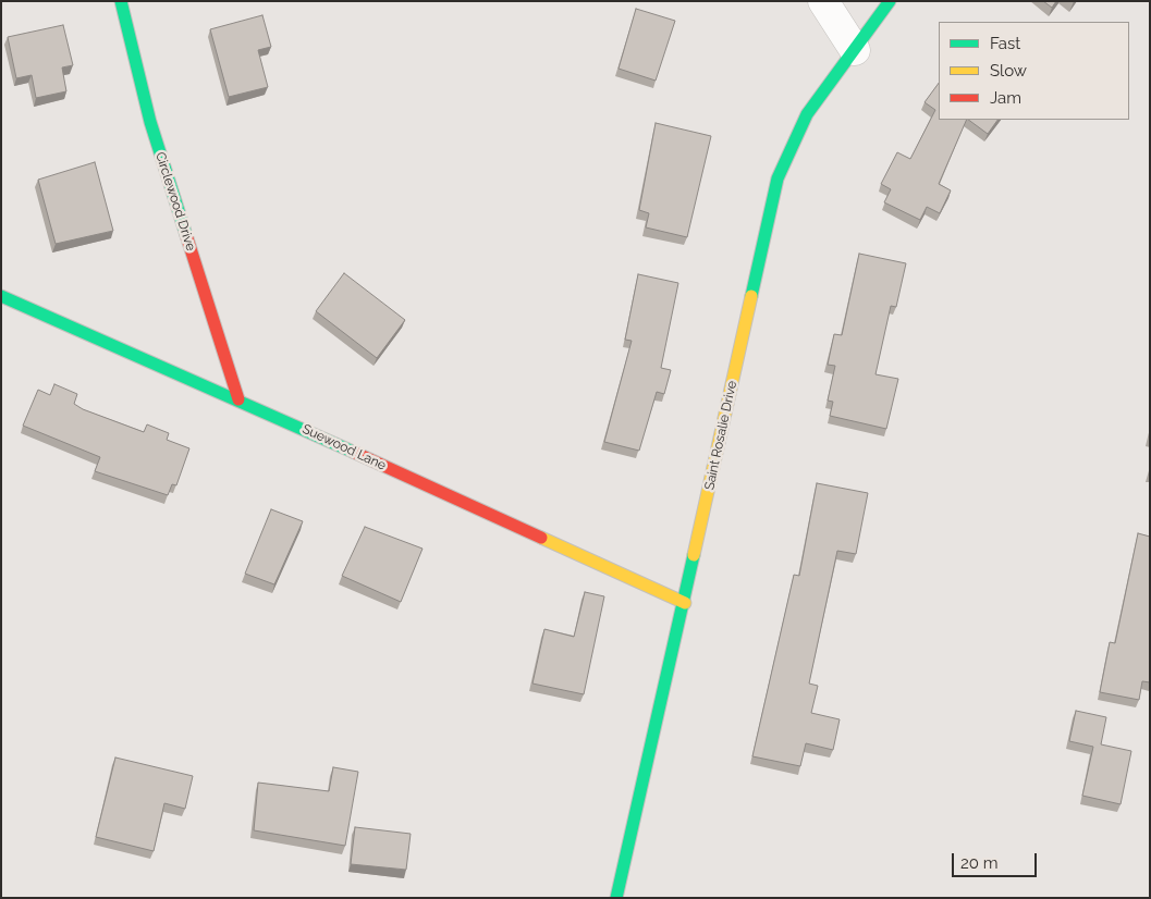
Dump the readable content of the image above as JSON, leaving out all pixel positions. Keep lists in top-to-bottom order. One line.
{"streets":{"street":["Circlewood Drive","Saint Rosalie Drive","Suewood Lane"]},"crossings":[["Circlewood Drive","Suewood Lane"],["Saint Rosalie Drive","Suewood Lane"]],"legend":["Fast","Slow","Jam"],"scale_bar":"20 m"}
